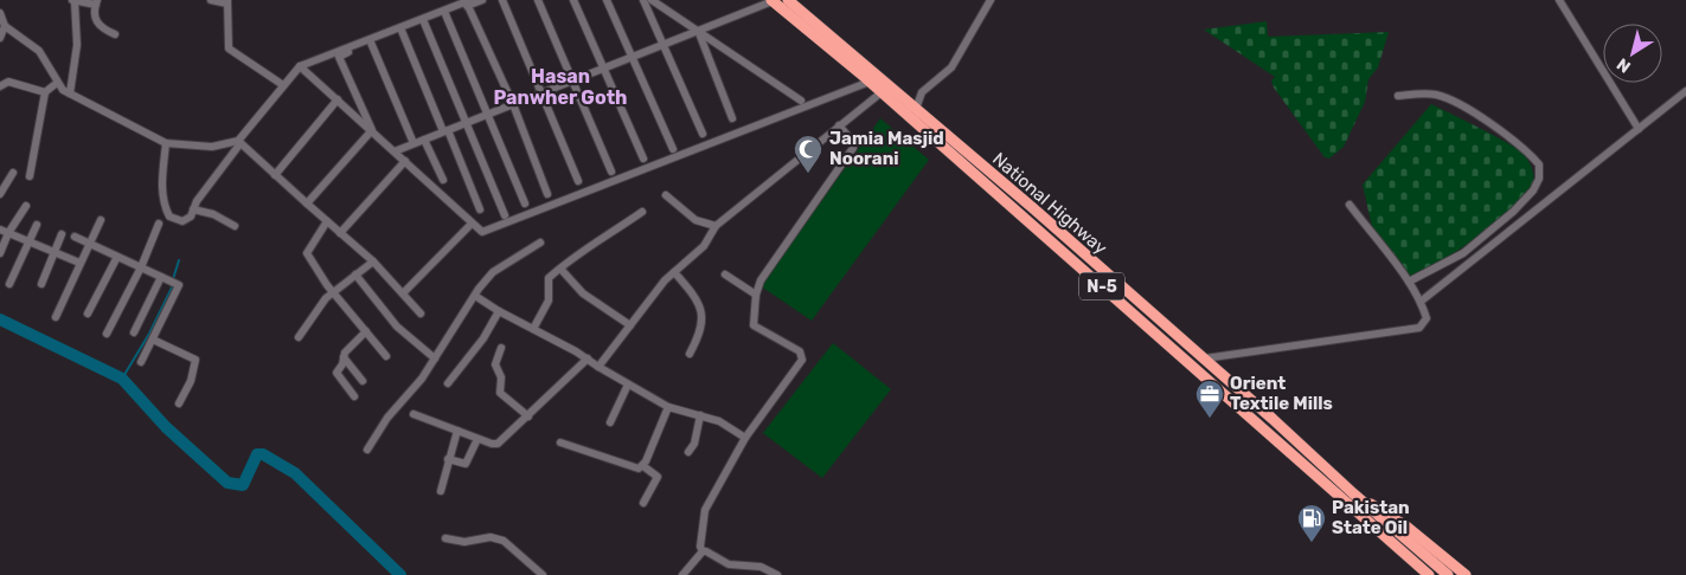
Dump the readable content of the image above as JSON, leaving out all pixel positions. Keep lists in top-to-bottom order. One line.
{"streets":{"highway":["National Highway","N-5"]},"districts":["Hasan Panwher Goth"],"places":{"mosque":["Jamia Masjid Noorani"],"office":["Orient Textile Mills"],"fuel station":["Pakistan State Oil"]},"north":"bottom left"}
